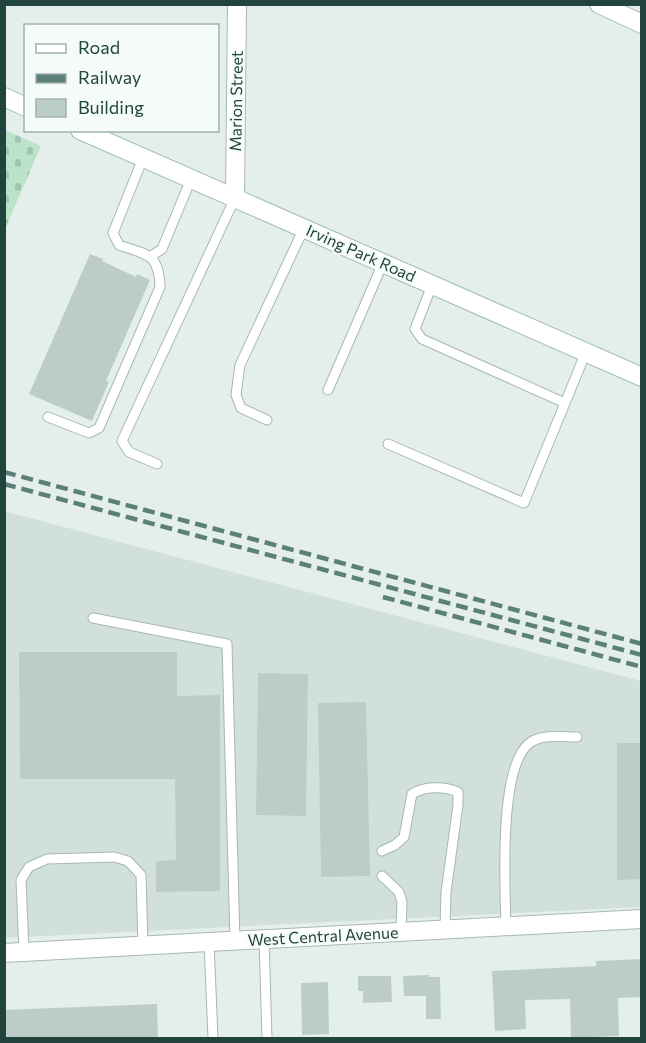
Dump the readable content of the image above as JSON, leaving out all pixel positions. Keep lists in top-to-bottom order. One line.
{"streets":{"street":["Marion Street","Irving Park Road","West Central Avenue"]},"crossings":[["Marion Street","Irving Park Road"]],"legend":["Road","Railway","Building"]}
